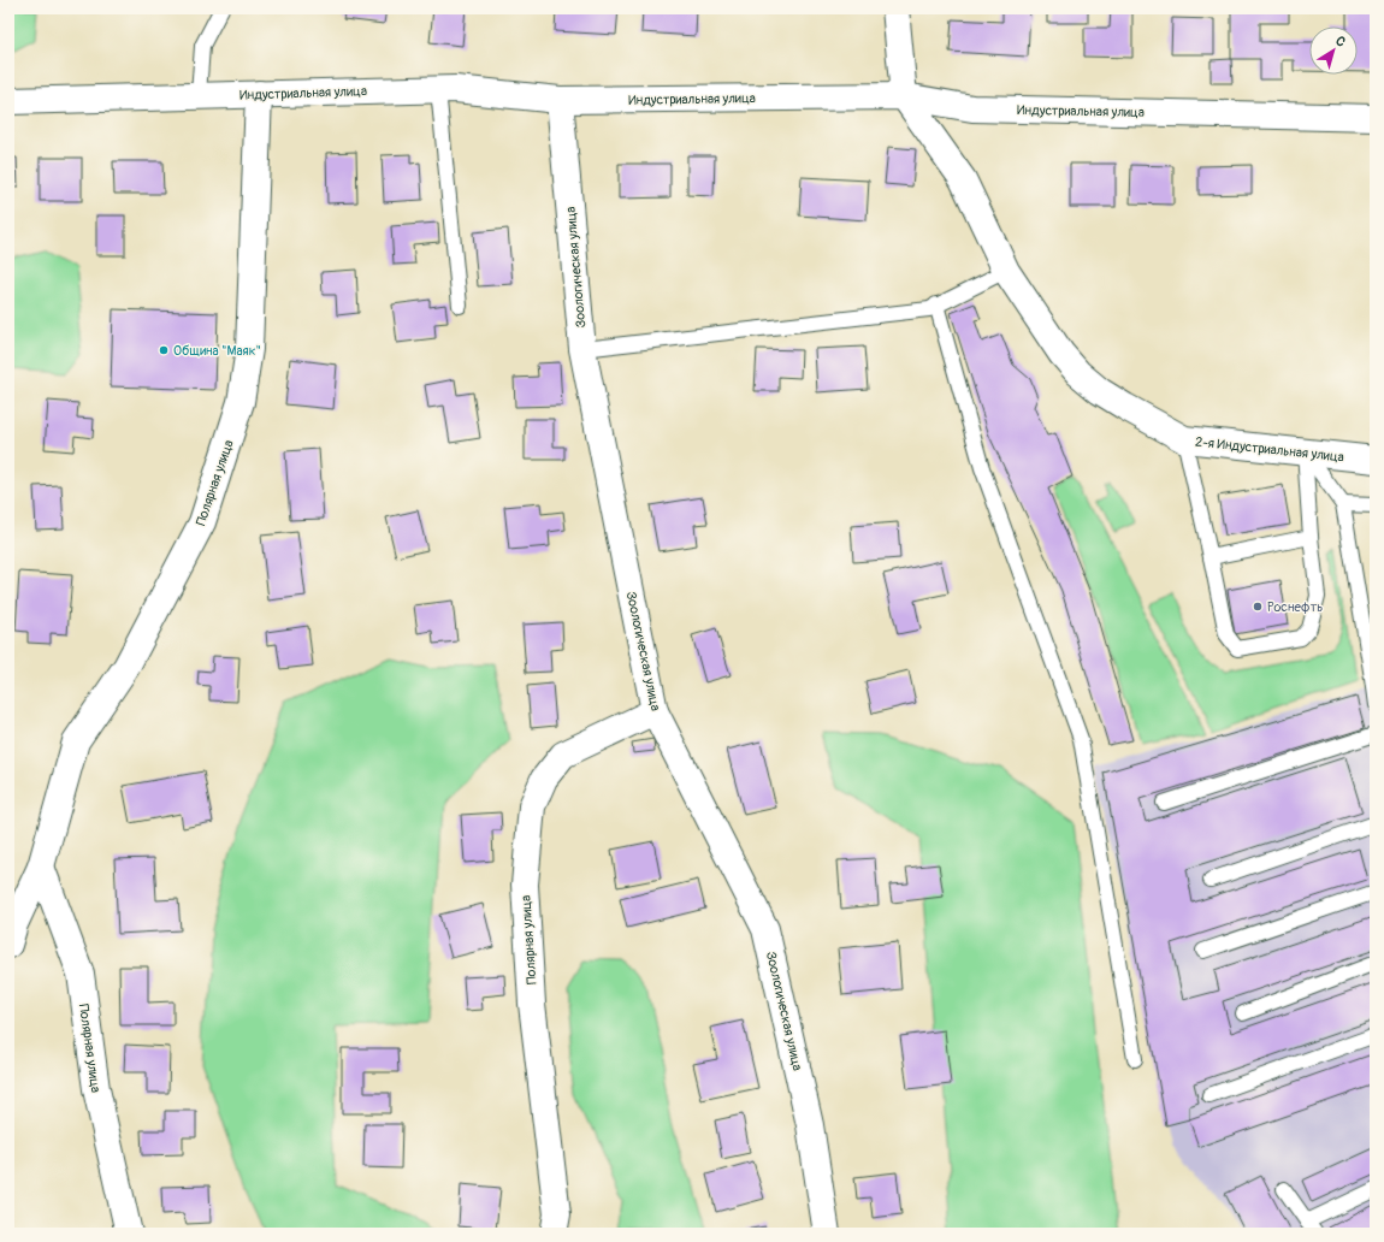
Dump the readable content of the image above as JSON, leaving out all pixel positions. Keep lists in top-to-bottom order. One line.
{"streets":{"street":["Индустриальная улица","Зоологическая улица","2-я Индустриальная улица","Полярная улица"]},"crossings":[["Индустриальная улица","Зоологическая улица"],["Индустриальная улица","2-я Индустриальная улица"],["Индустриальная улица","Полярная улица"],["Зоологическая улица","Полярная улица"]],"places":["Община \"Маяк\"","Роснефть"],"north":"top right"}
